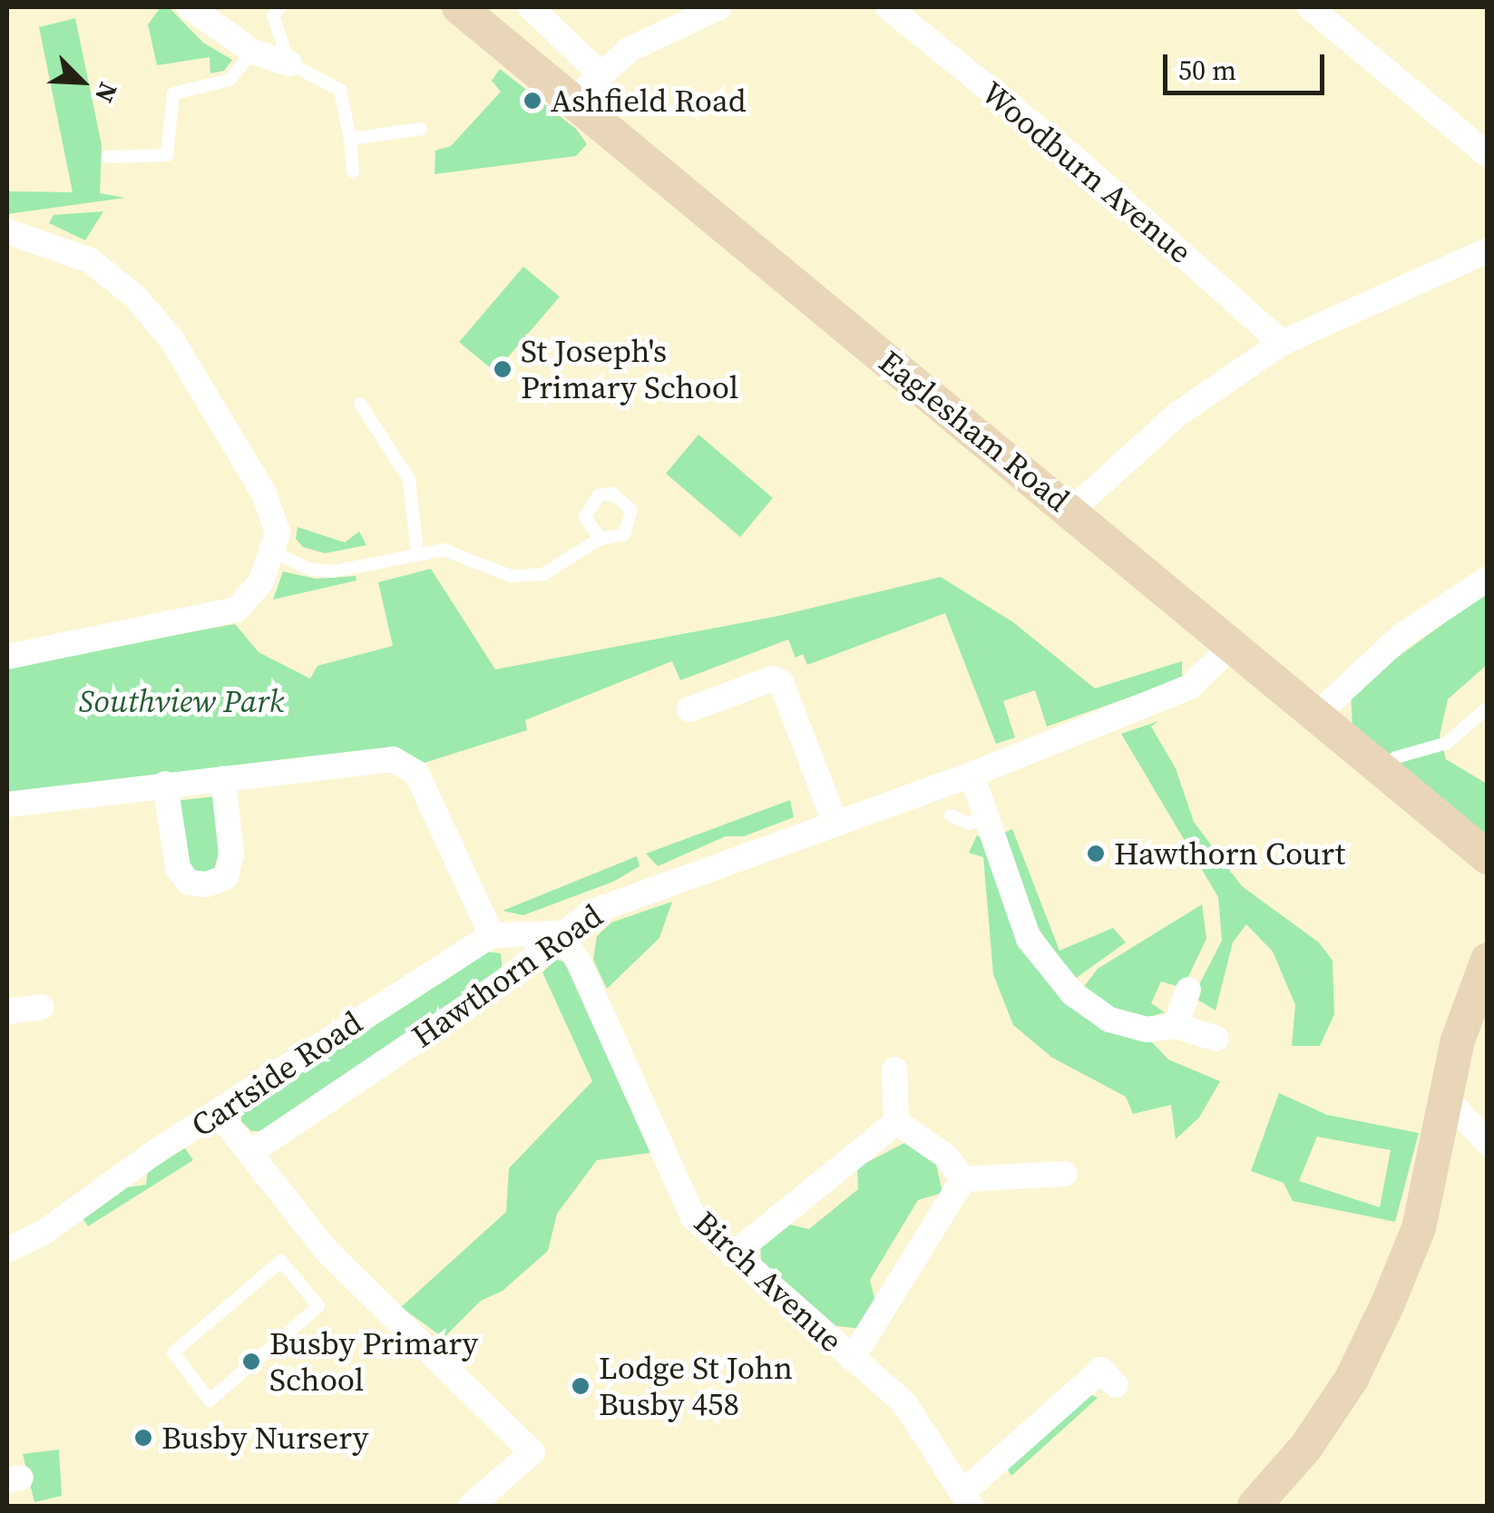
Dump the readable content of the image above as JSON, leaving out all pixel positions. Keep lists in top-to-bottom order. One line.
{"streets":{"main road":["Eaglesham Road"],"street":["Woodburn Avenue","Hawthorn Road","Cartside Road","Birch Avenue"]},"crossings":[["Eaglesham Road","Hawthorn Road"],["Hawthorn Road","Birch Avenue"]],"parks":["Southview Park"],"places":["Ashfield Road","St Joseph's Primary School","Hawthorn Court","Busby Primary School","Lodge St John Busby 458","Busby Nursery"],"scale_bar":"50 m","north":"bottom right"}
